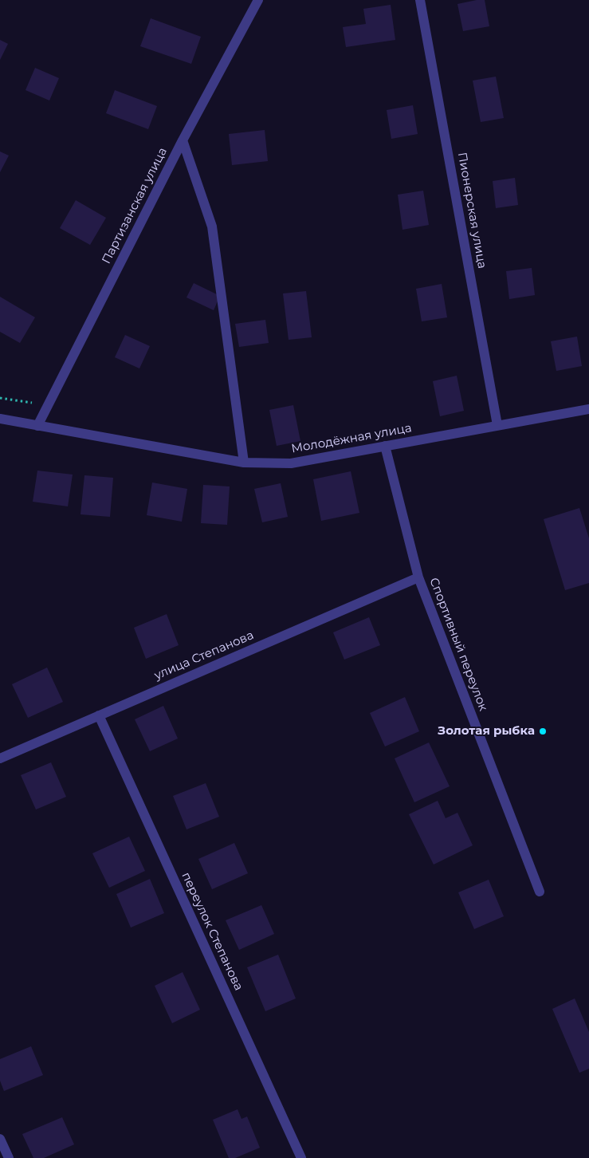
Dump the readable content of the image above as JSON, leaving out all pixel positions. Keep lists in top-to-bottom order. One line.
{"streets":{"street":["Партизанская улица","Пионерская улица","Молодёжная улица","Спортивный переулок","улица Степанова","переулок Степанова"]},"crossings":[["Партизанская улица","Молодёжная улица"],["Пионерская улица","Молодёжная улица"],["Молодёжная улица","Спортивный переулок"],["Спортивный переулок","улица Степанова"],["улица Степанова","переулок Степанова"]],"places":["Золотая рыбка"]}
